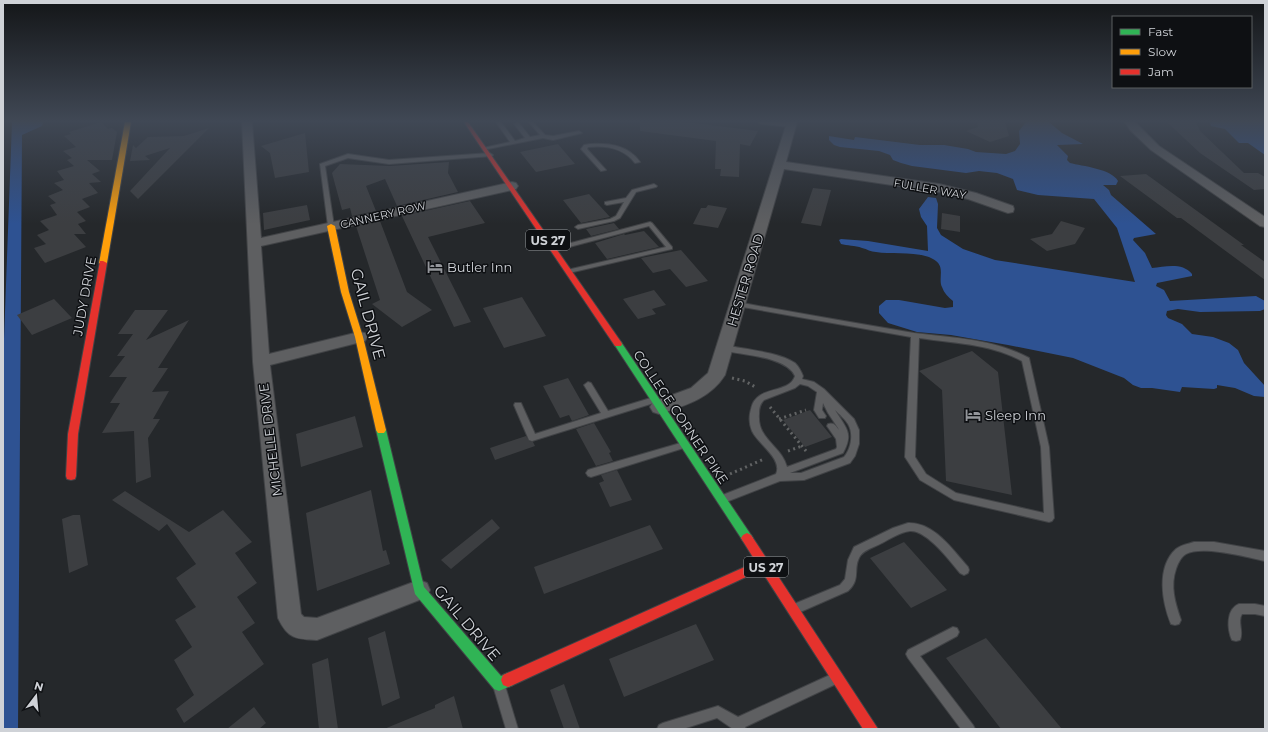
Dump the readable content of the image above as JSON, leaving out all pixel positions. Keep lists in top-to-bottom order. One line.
{"streets":{"main road":["US 27","JUDY DRIVE","GAIL DRIVE","COLLEGE CORNER PIKE"],"street":["FULLER WAY","CANNERY ROW","HESTER ROAD","MICHELLE DRIVE"]},"crossings":[["FULLER WAY","HESTER ROAD"],["CANNERY ROW","GAIL DRIVE"],["CANNERY ROW","COLLEGE CORNER PIKE"],["CANNERY ROW","MICHELLE DRIVE"],["HESTER ROAD","COLLEGE CORNER PIKE"],["GAIL DRIVE","MICHELLE DRIVE"]],"places":{"hotel":["Butler Inn","Sleep Inn"]},"legend":["Fast","Slow","Jam"],"north":"top"}
